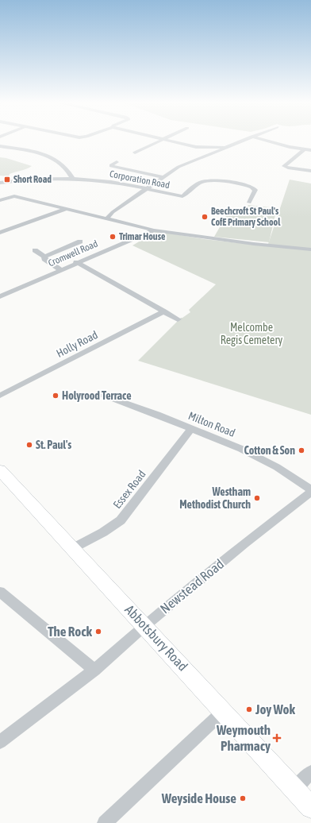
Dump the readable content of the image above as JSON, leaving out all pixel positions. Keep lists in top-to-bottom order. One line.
{"streets":{"street":["Corporation Road","Cromwell Road","Holly Road","Milton Road","Essex Road","Newstead Road","Abbotsbury Road"]},"crossings":[["Milton Road","Essex Road"],["Milton Road","Newstead Road"],["Essex Road","Abbotsbury Road"],["Newstead Road","Abbotsbury Road"]],"parks":["Melcombe Regis Cemetery"],"places":{"transit":["Short Road"],"other":["Beechcroft St Paul's CofE Primary School","Trimar House","Holyrood Terrace","St. Paul's","Cotton & Son","Westham Methodist Church","The Rock","Joy Wok","Weyside House"],"health":["Weymouth Pharmacy"]}}
